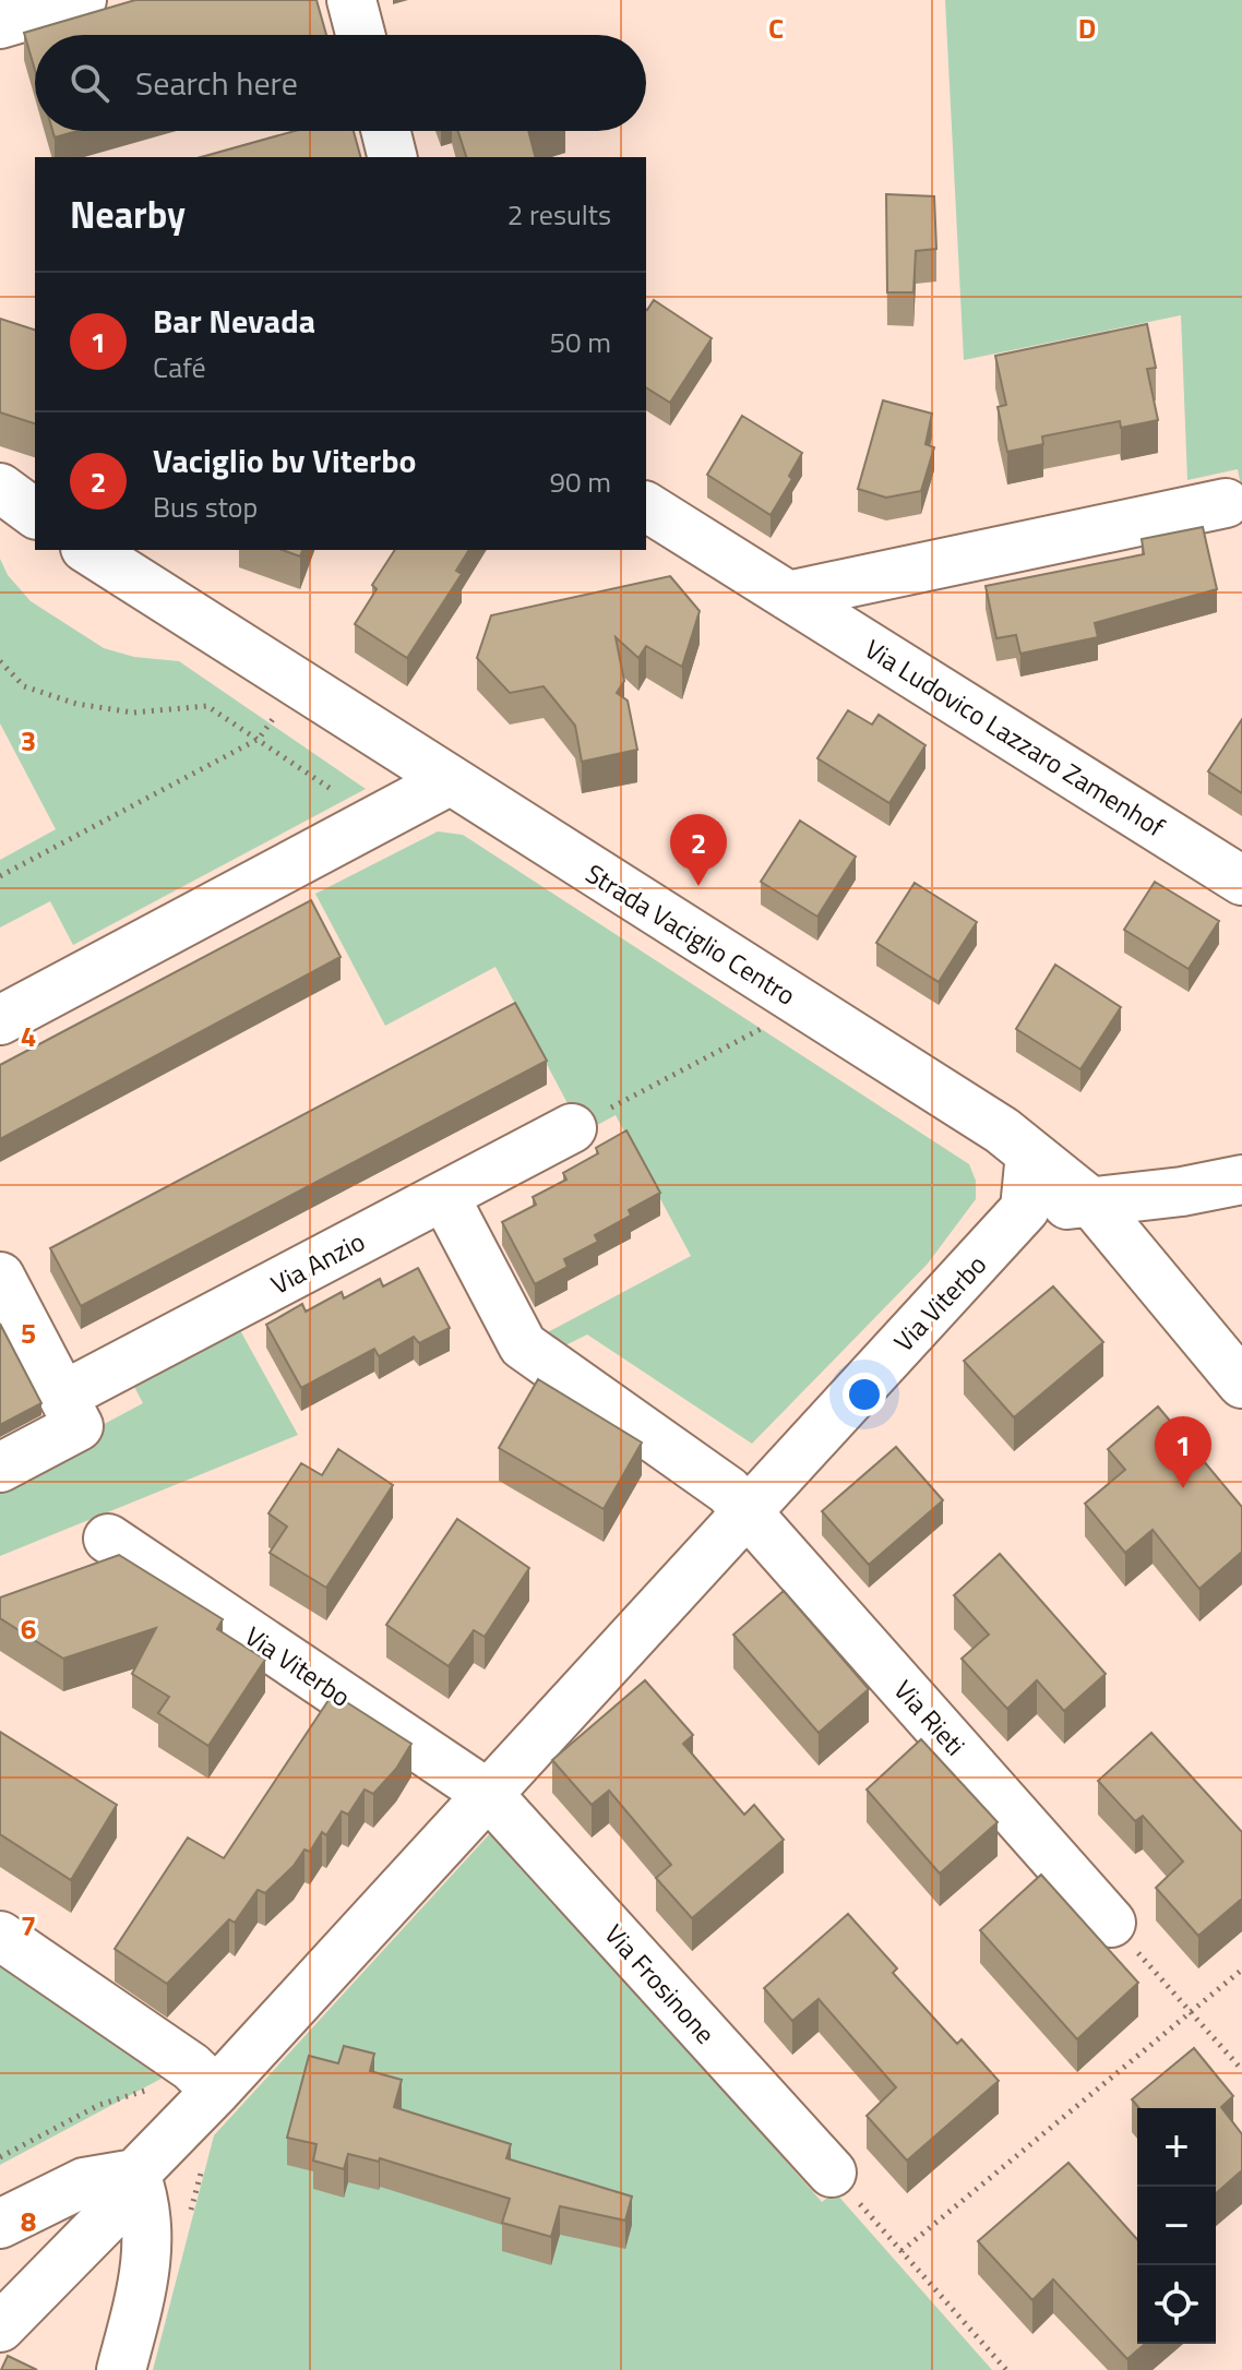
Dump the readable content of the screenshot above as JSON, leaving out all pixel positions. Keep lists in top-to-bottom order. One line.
{"streets":{"street":["Via Ludovico Lazzaro Zamenhof","Strada Vaciglio Centro","Via Anzio","Via Viterbo","Via Rieti","Via Frosinone"]},"crossings":[["Via Viterbo","Via Rieti"],["Via Viterbo","Via Frosinone"]],"page":{"search":"Search here","heading":["Nearby","2 results"],"list":[{"mark":"1","name":"Bar Nevada","note":"Café","value":"50 m"},{"mark":"2","name":"Vaciglio bv Viterbo","note":"Bus stop","value":"90 m"}],"pins":["2","1"],"map_buttons":["+","−"]},"grid":{"columns":["C","D"],"rows":["3","4","5","6","7","8"]}}
